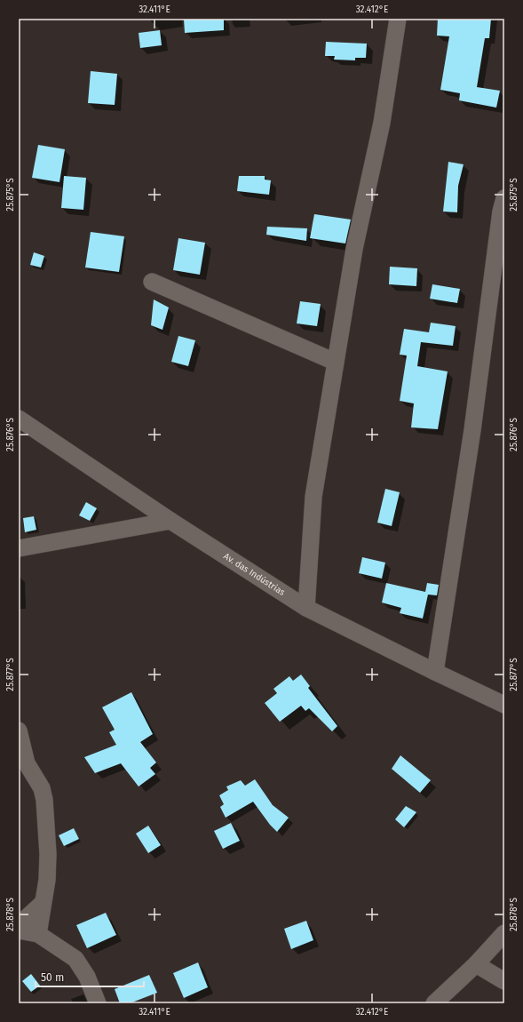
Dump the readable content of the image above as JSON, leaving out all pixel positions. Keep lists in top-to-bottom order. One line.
{"streets":{"street":["Av. das Indústrias"]},"scale_bar":"50 m","coordinates":["32.411°E","32.412°E","25.875°S","25.876°S","25.877°S","25.878°S"]}
